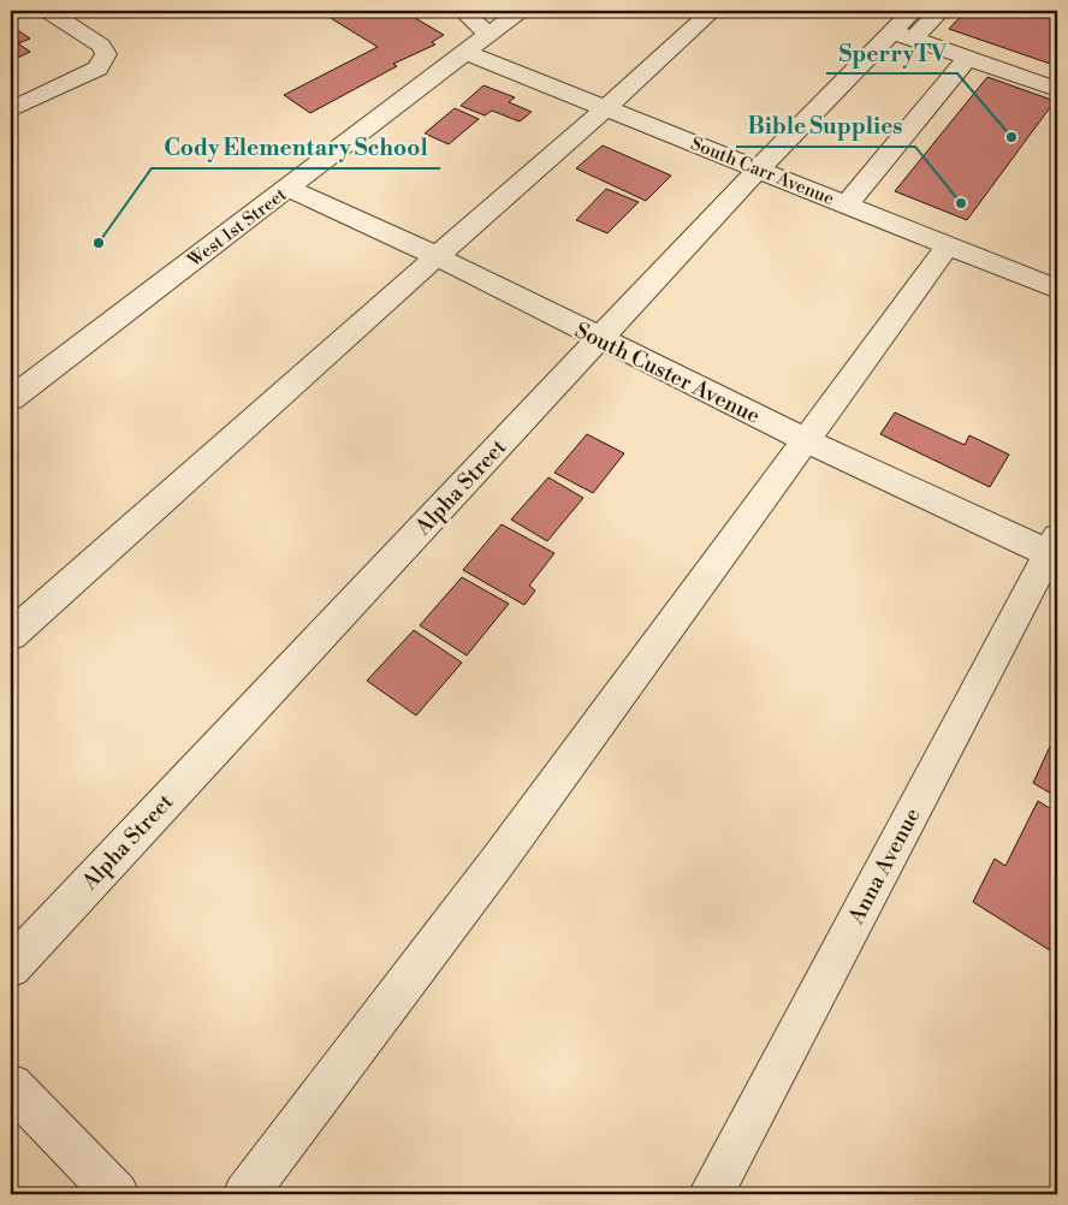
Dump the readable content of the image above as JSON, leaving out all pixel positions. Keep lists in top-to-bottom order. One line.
{"streets":{"street":["South Carr Avenue","West 1st Street","South Custer Avenue","Alpha Street","Anna Avenue"]},"crossings":[["South Carr Avenue","West 1st Street"],["South Carr Avenue","Alpha Street"],["West 1st Street","South Custer Avenue"],["South Custer Avenue","Alpha Street"],["South Custer Avenue","Anna Avenue"]],"places":["SperryTV","Bible Supplies","Cody Elementary School"]}
